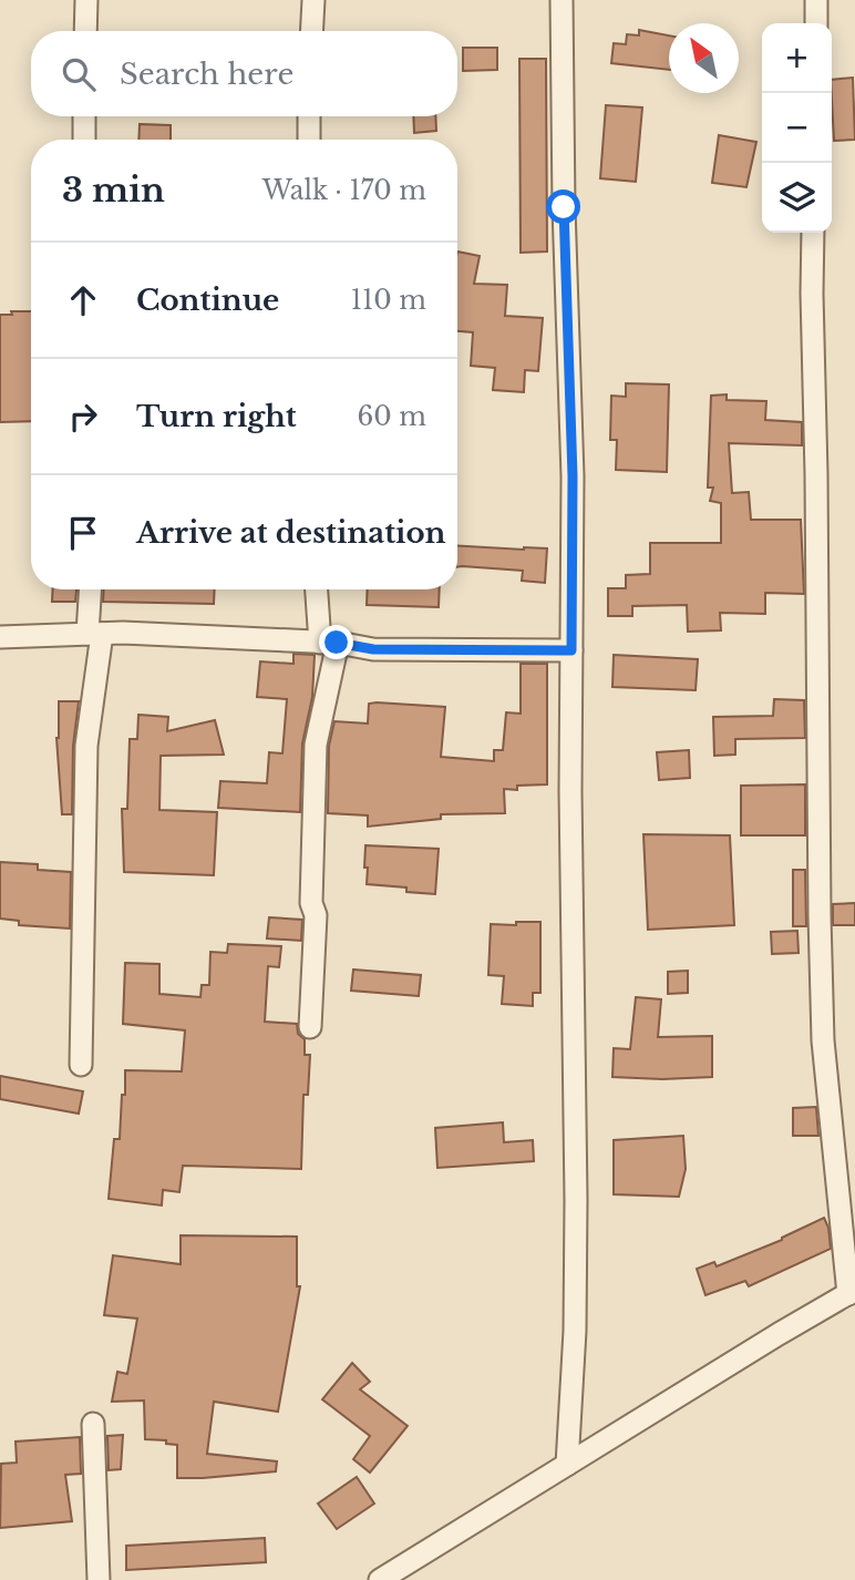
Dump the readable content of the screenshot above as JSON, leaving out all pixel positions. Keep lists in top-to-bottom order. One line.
{"north":"top left","page":{"map_buttons":["+","−"],"search":"Search here","heading":["3 min","Walk · 170 m"],"list":[["Continue","110 m"],["Turn right","60 m"],"Arrive at destination"]}}
